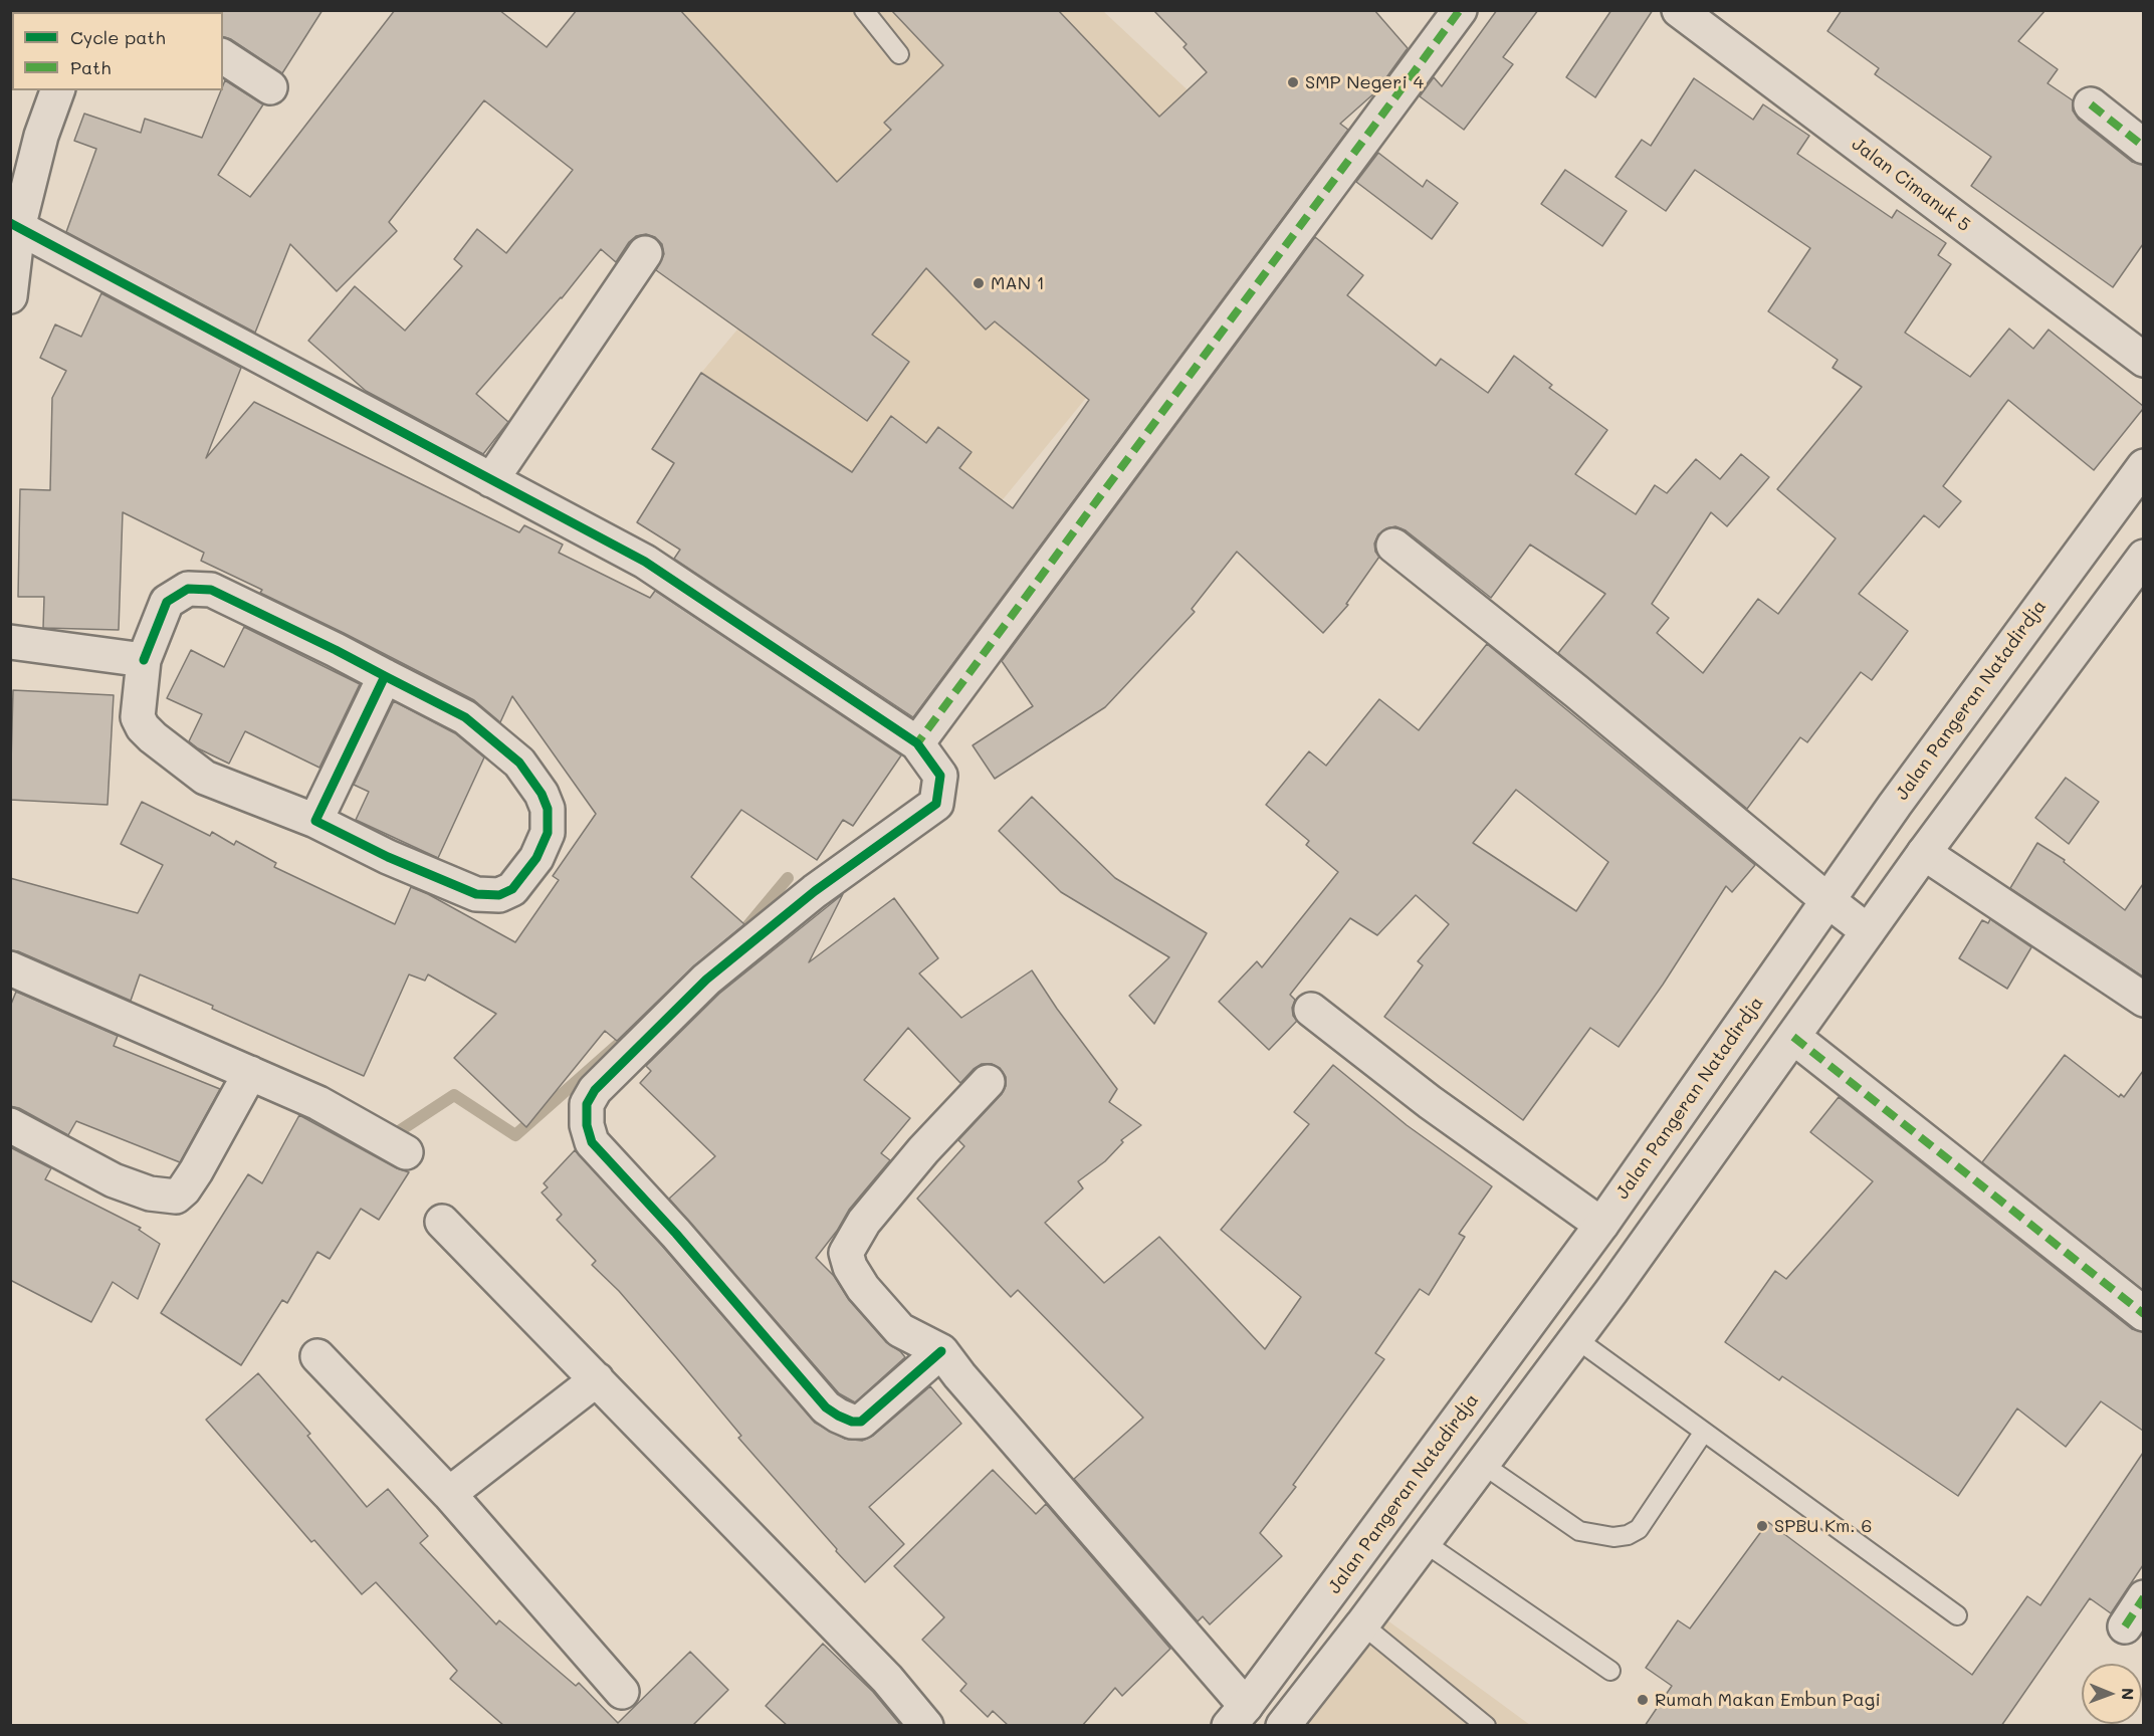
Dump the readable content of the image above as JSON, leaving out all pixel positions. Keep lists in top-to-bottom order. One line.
{"streets":{"street":["Jalan Cimanuk 5","Jalan Pangeran Natadirdja"]},"places":["SMP Negeri 4","MAN 1","SPBU Km. 6","Rumah Makan Embun Pagi"],"legend":["Cycle path","Path"],"north":"right"}
